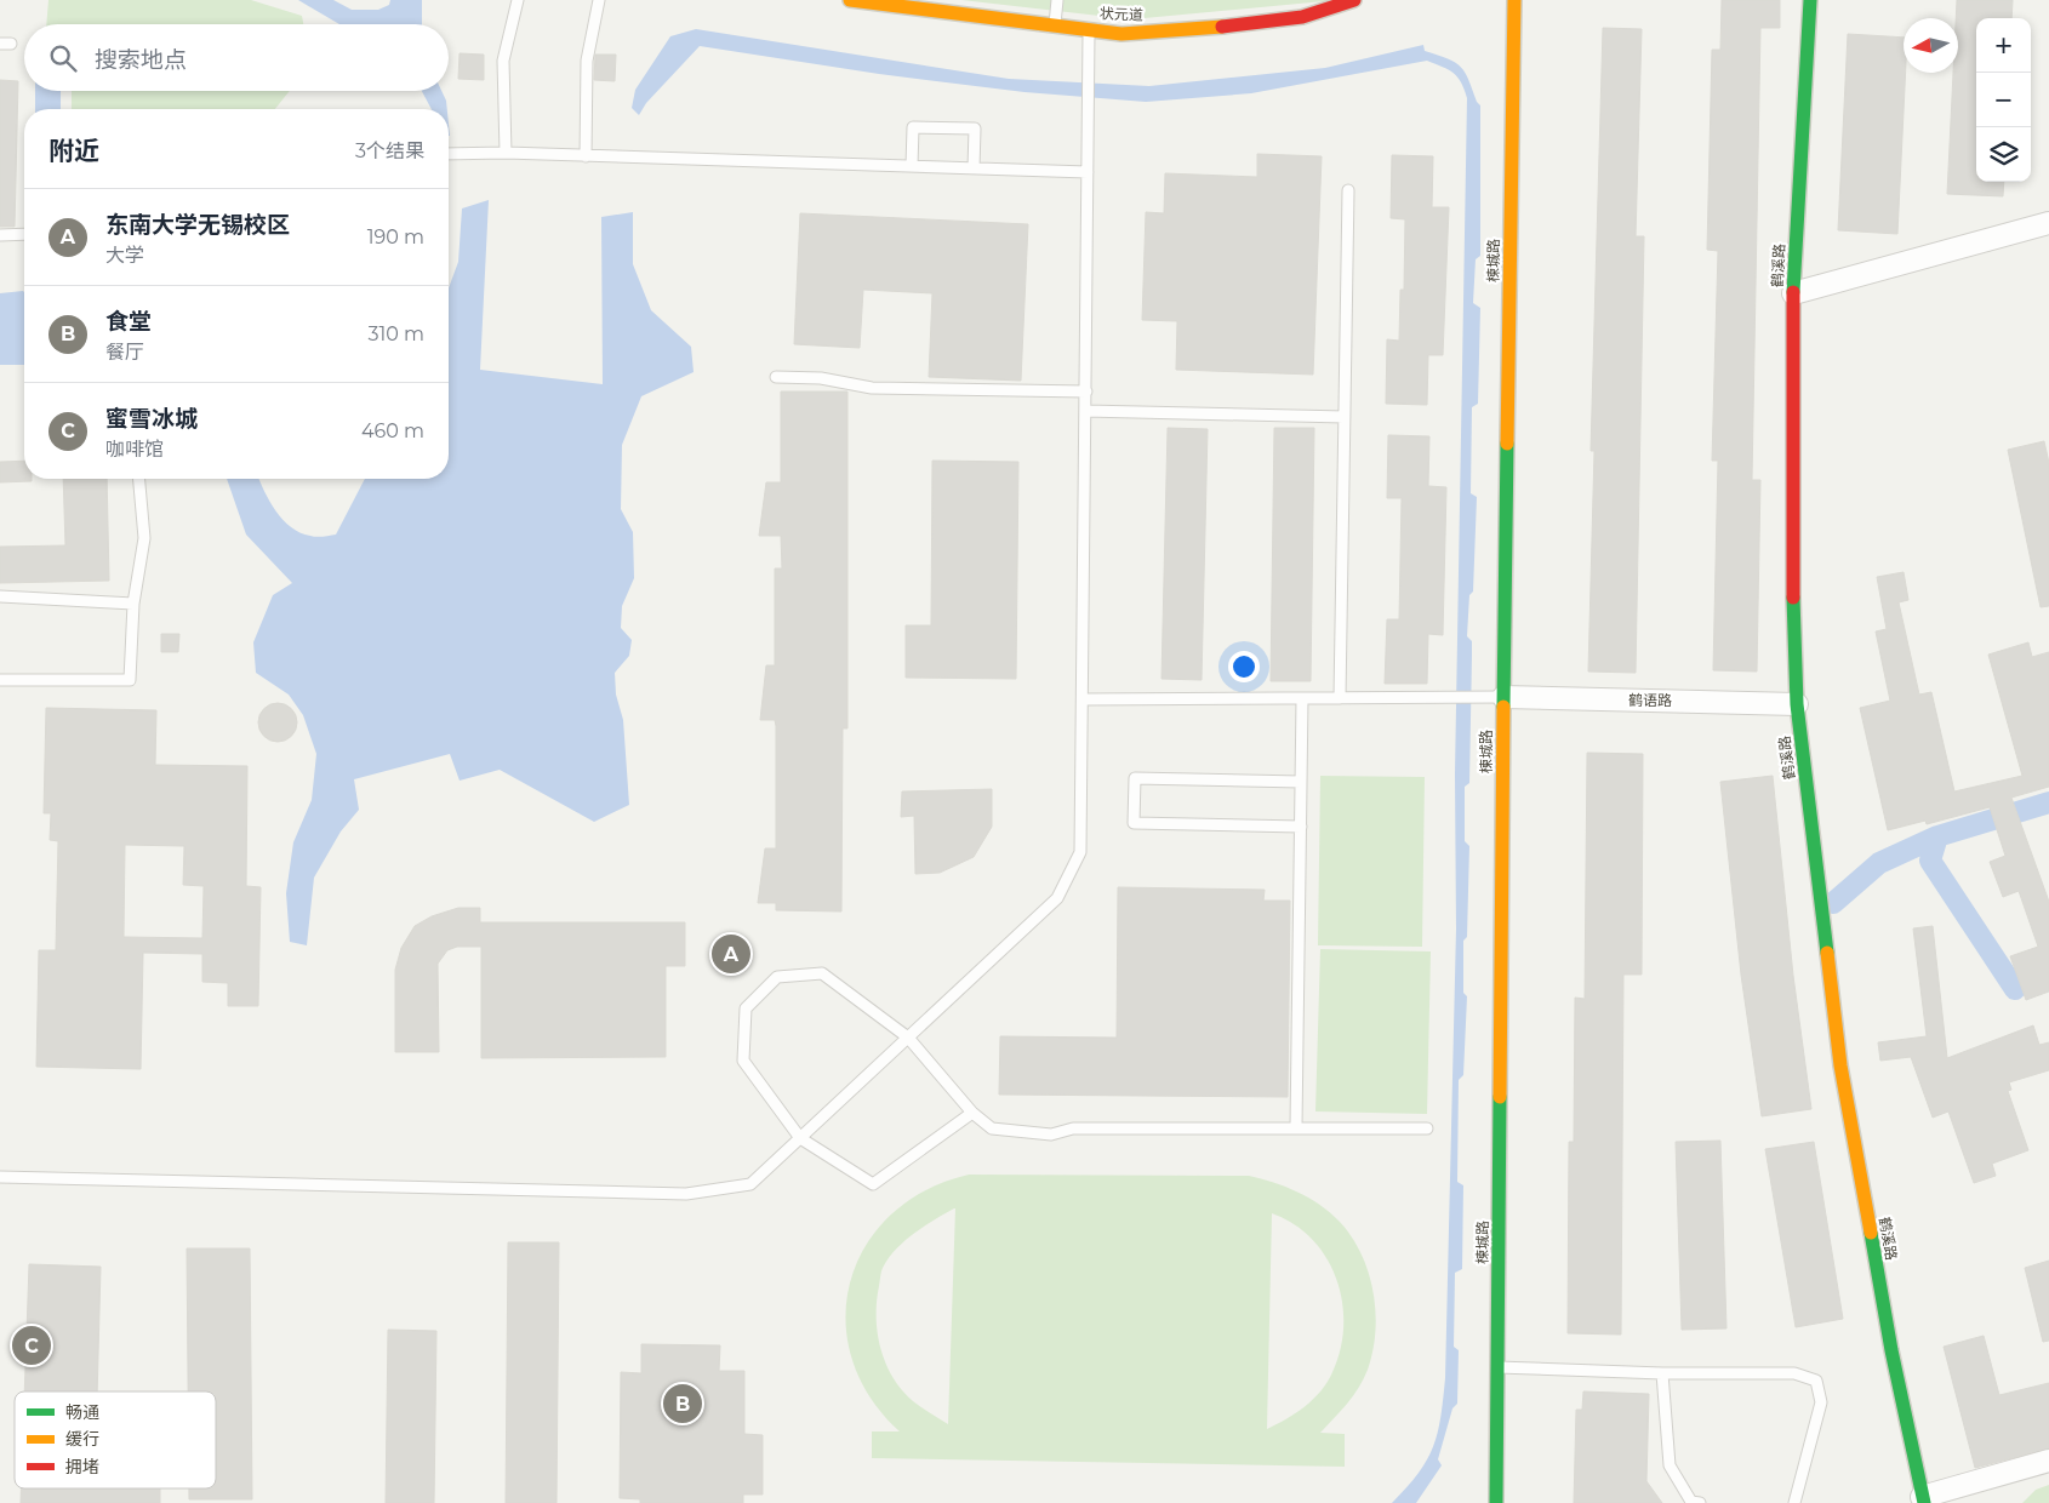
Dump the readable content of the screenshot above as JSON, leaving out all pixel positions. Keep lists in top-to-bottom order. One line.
{"streets":{"street":["状元道","楝城路","鹤溪路","鹤语路"]},"crossings":[["楝城路","鹤语路"],["鹤溪路","鹤语路"]],"legend":["畅通","缓行","拥堵"],"north":"left","page":{"map_buttons":["+","−"],"search":"搜索地点","heading":["附近","3个结果"],"list":[{"mark":"A","name":"东南大学无锡校区","note":"大学","value":"190 m"},{"mark":"B","name":"食堂","note":"餐厅","value":"310 m"},{"mark":"C","name":"蜜雪冰城","note":"咖啡馆","value":"460 m"}],"pins":["A","C","B"]}}
